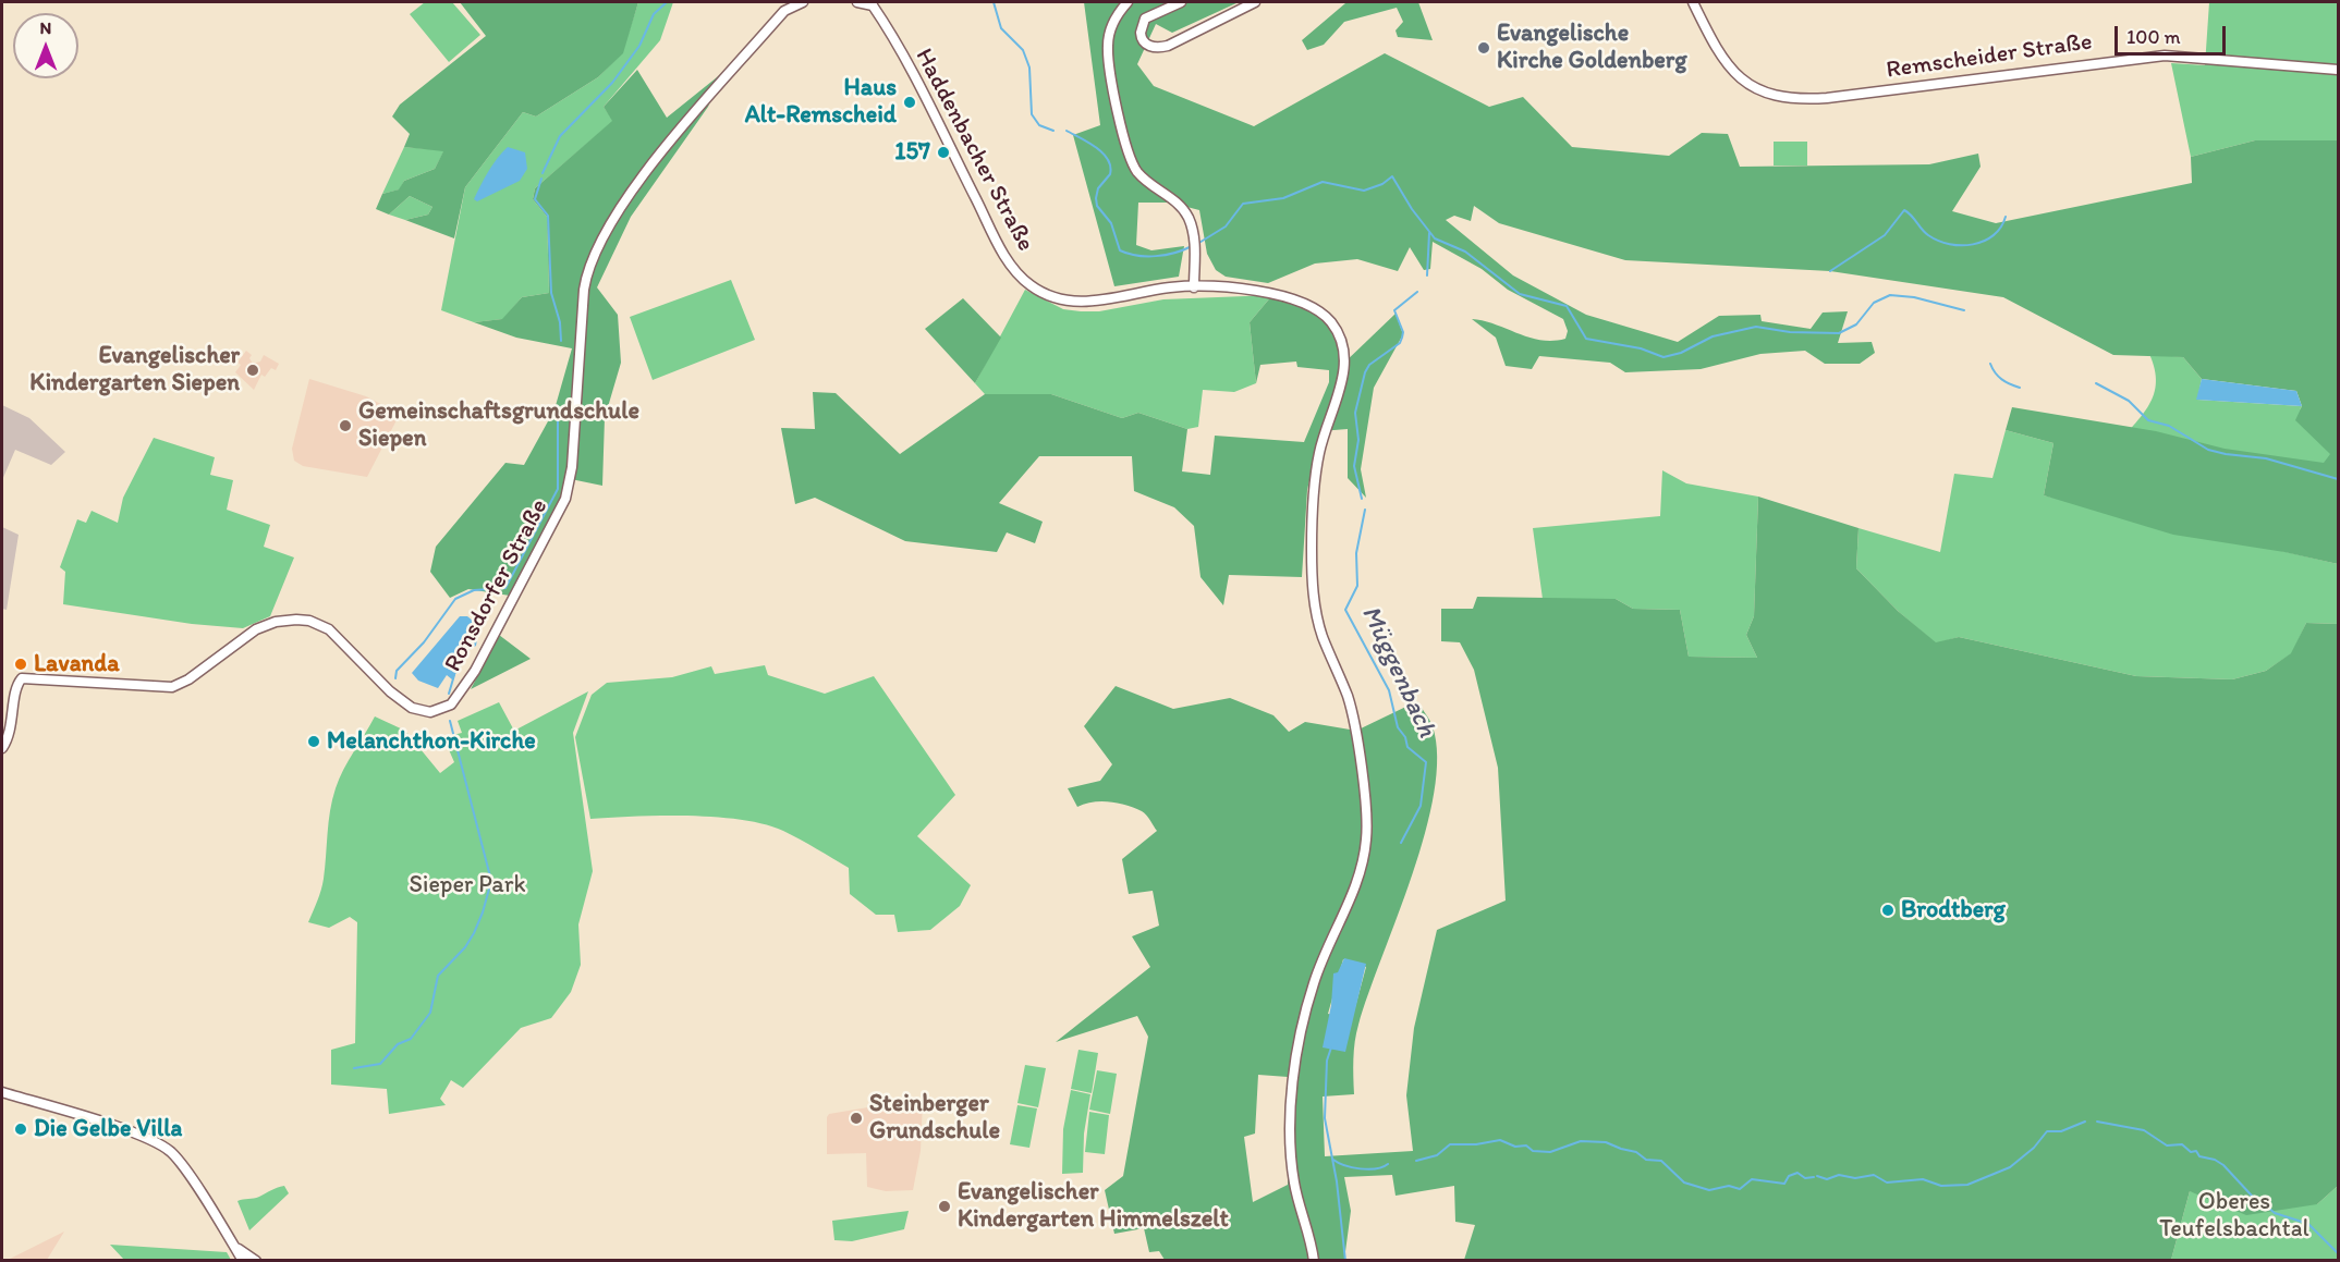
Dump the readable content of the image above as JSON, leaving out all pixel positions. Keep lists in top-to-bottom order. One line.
{"streets":{"main road":["Remscheider Straße","Haddenbacher Straße","Ronsdorfer Straße"]},"water":["Müggenbach"],"parks":["Sieper Park","Oberes Teufelsbachtal"],"places":["Evangelische Kirche Goldenberg","Haus Alt-Remscheid","157","Evangelischer Kindergarten Siepen","Gemeinschaftsgrundschule Siepen","Lavanda","Melanchthon-Kirche","Brodtberg","Steinberger Grundschule","Die Gelbe Villa","Evangelischer Kindergarten Himmelszelt"],"scale_bar":"100 m","north":"top"}
